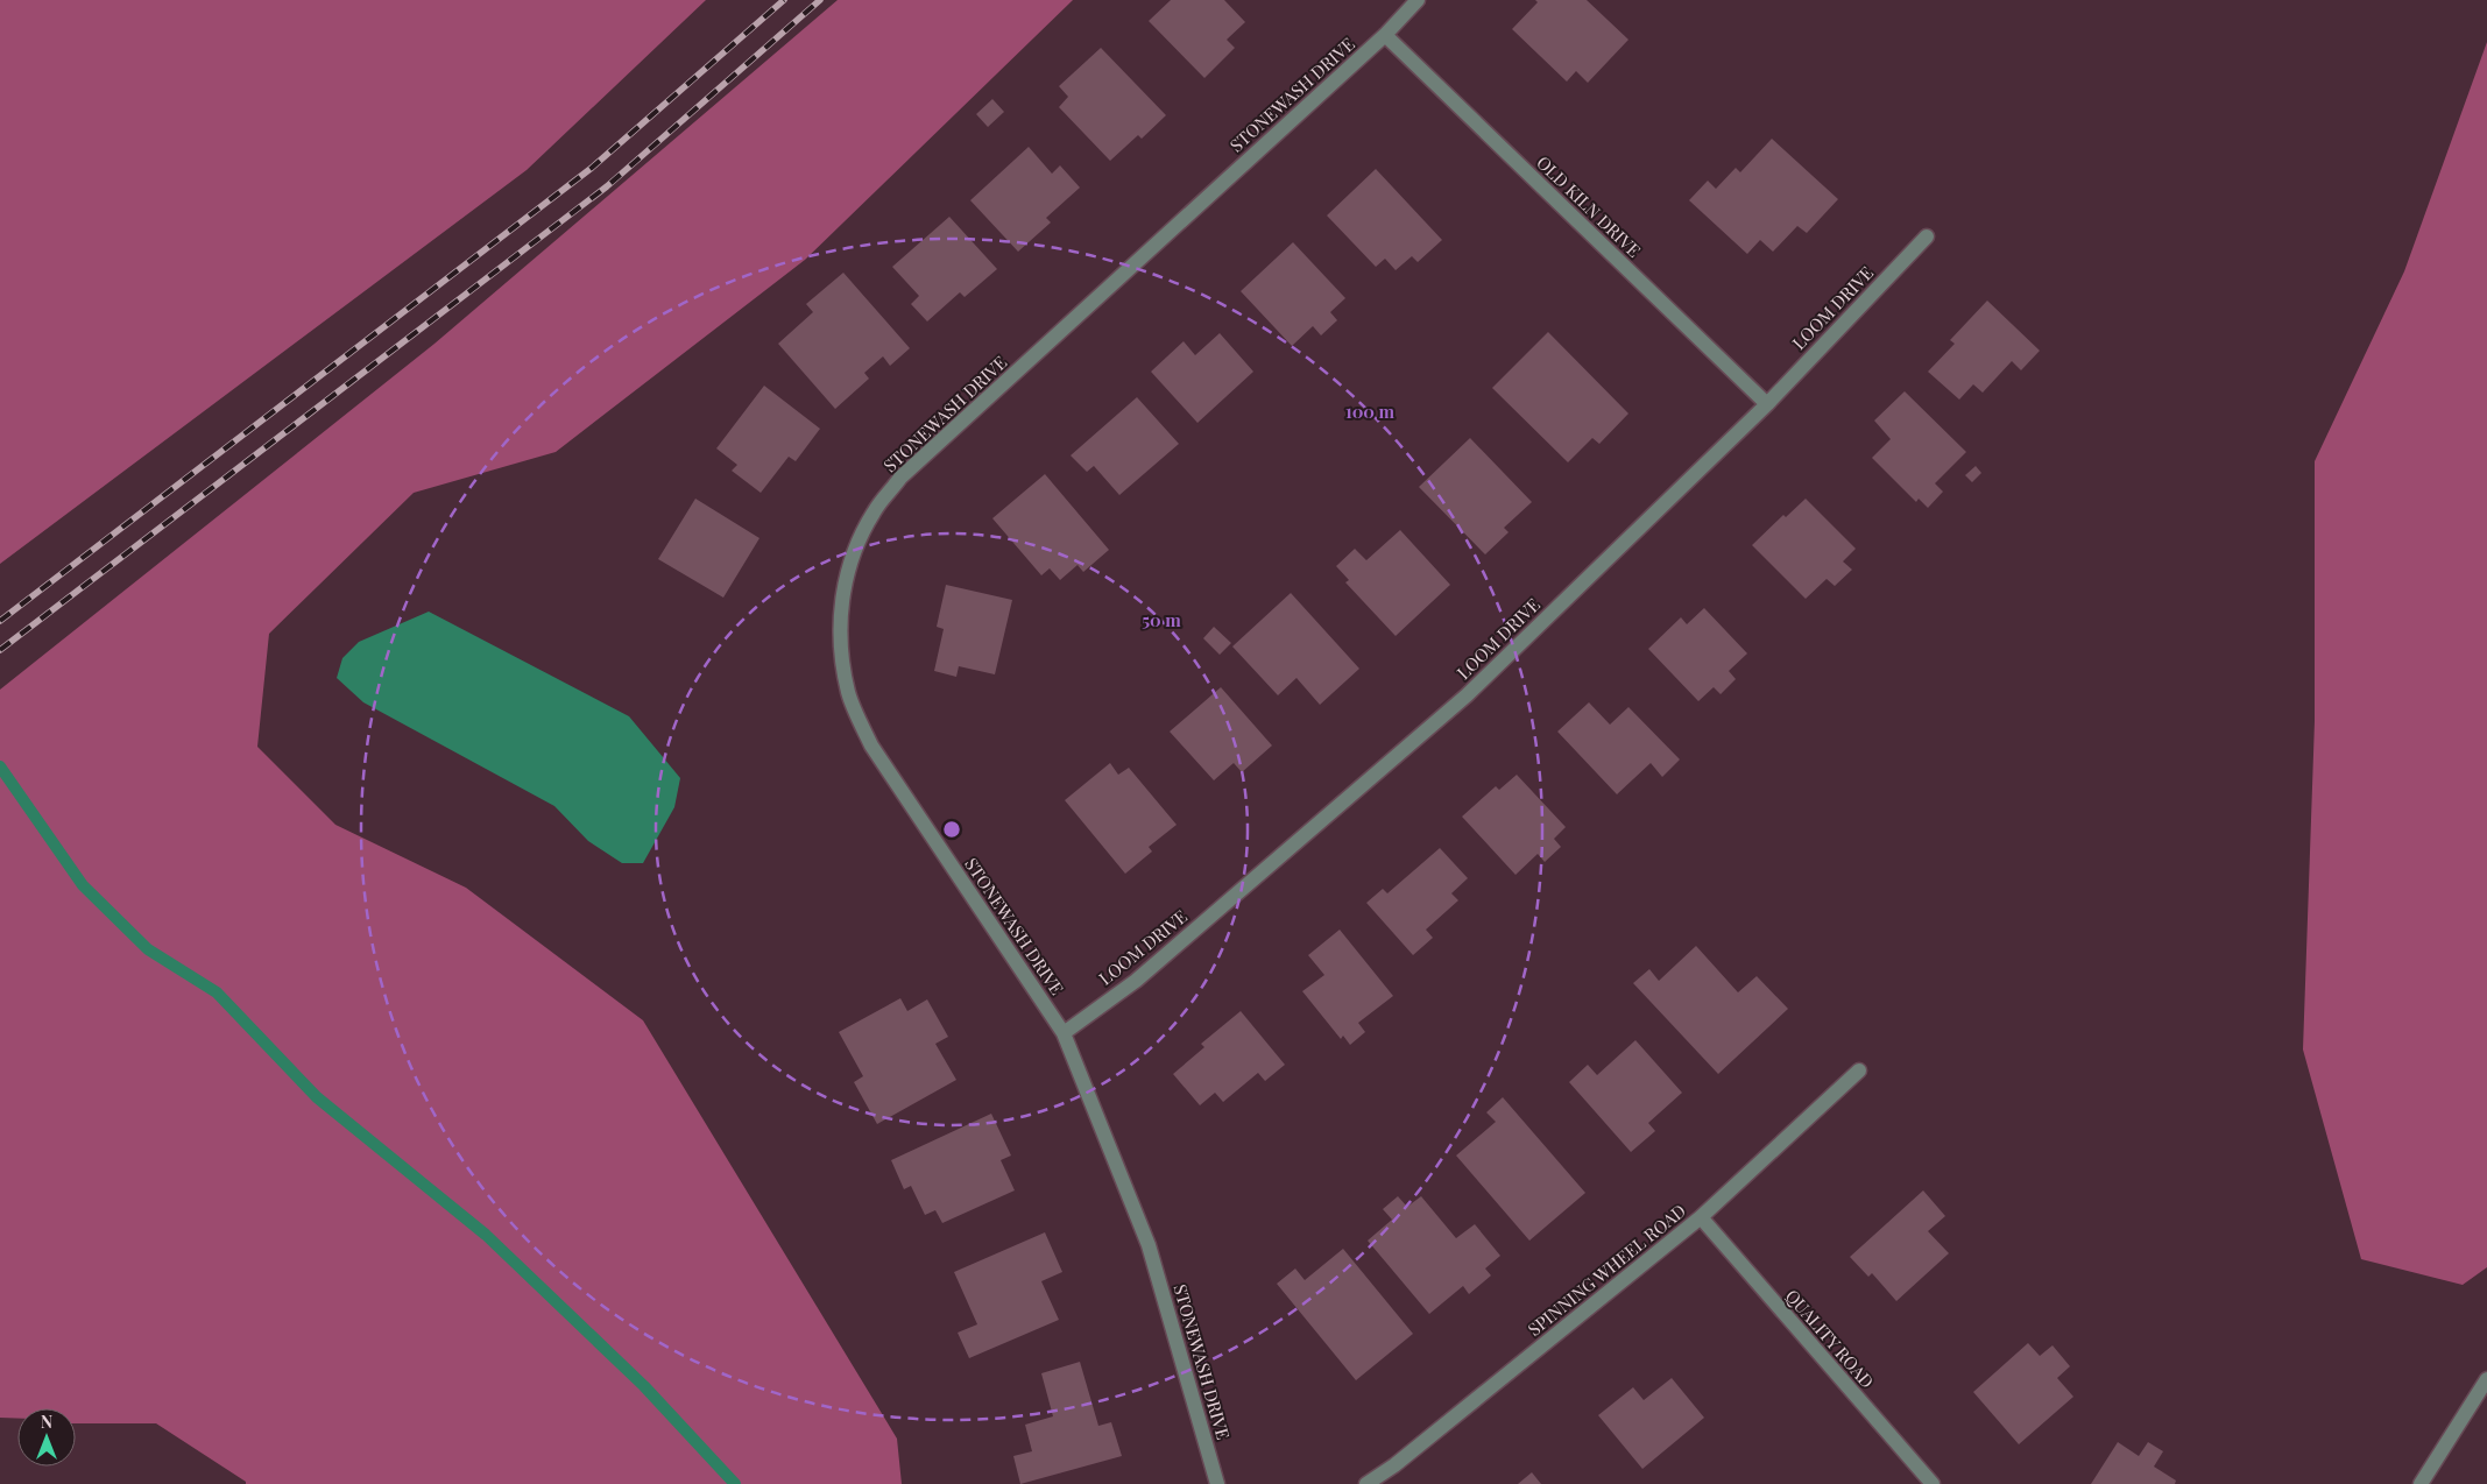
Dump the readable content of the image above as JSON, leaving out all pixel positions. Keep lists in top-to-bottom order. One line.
{"streets":{"street":["STONEWASH DRIVE","OLD KILN DRIVE","LOOM DRIVE","SPINNING WHEEL ROAD","QUALITY ROAD"]},"crossings":[["STONEWASH DRIVE","OLD KILN DRIVE"],["STONEWASH DRIVE","LOOM DRIVE"],["OLD KILN DRIVE","LOOM DRIVE"],["SPINNING WHEEL ROAD","QUALITY ROAD"]],"north":"top","rings":["100 m","50 m"]}
